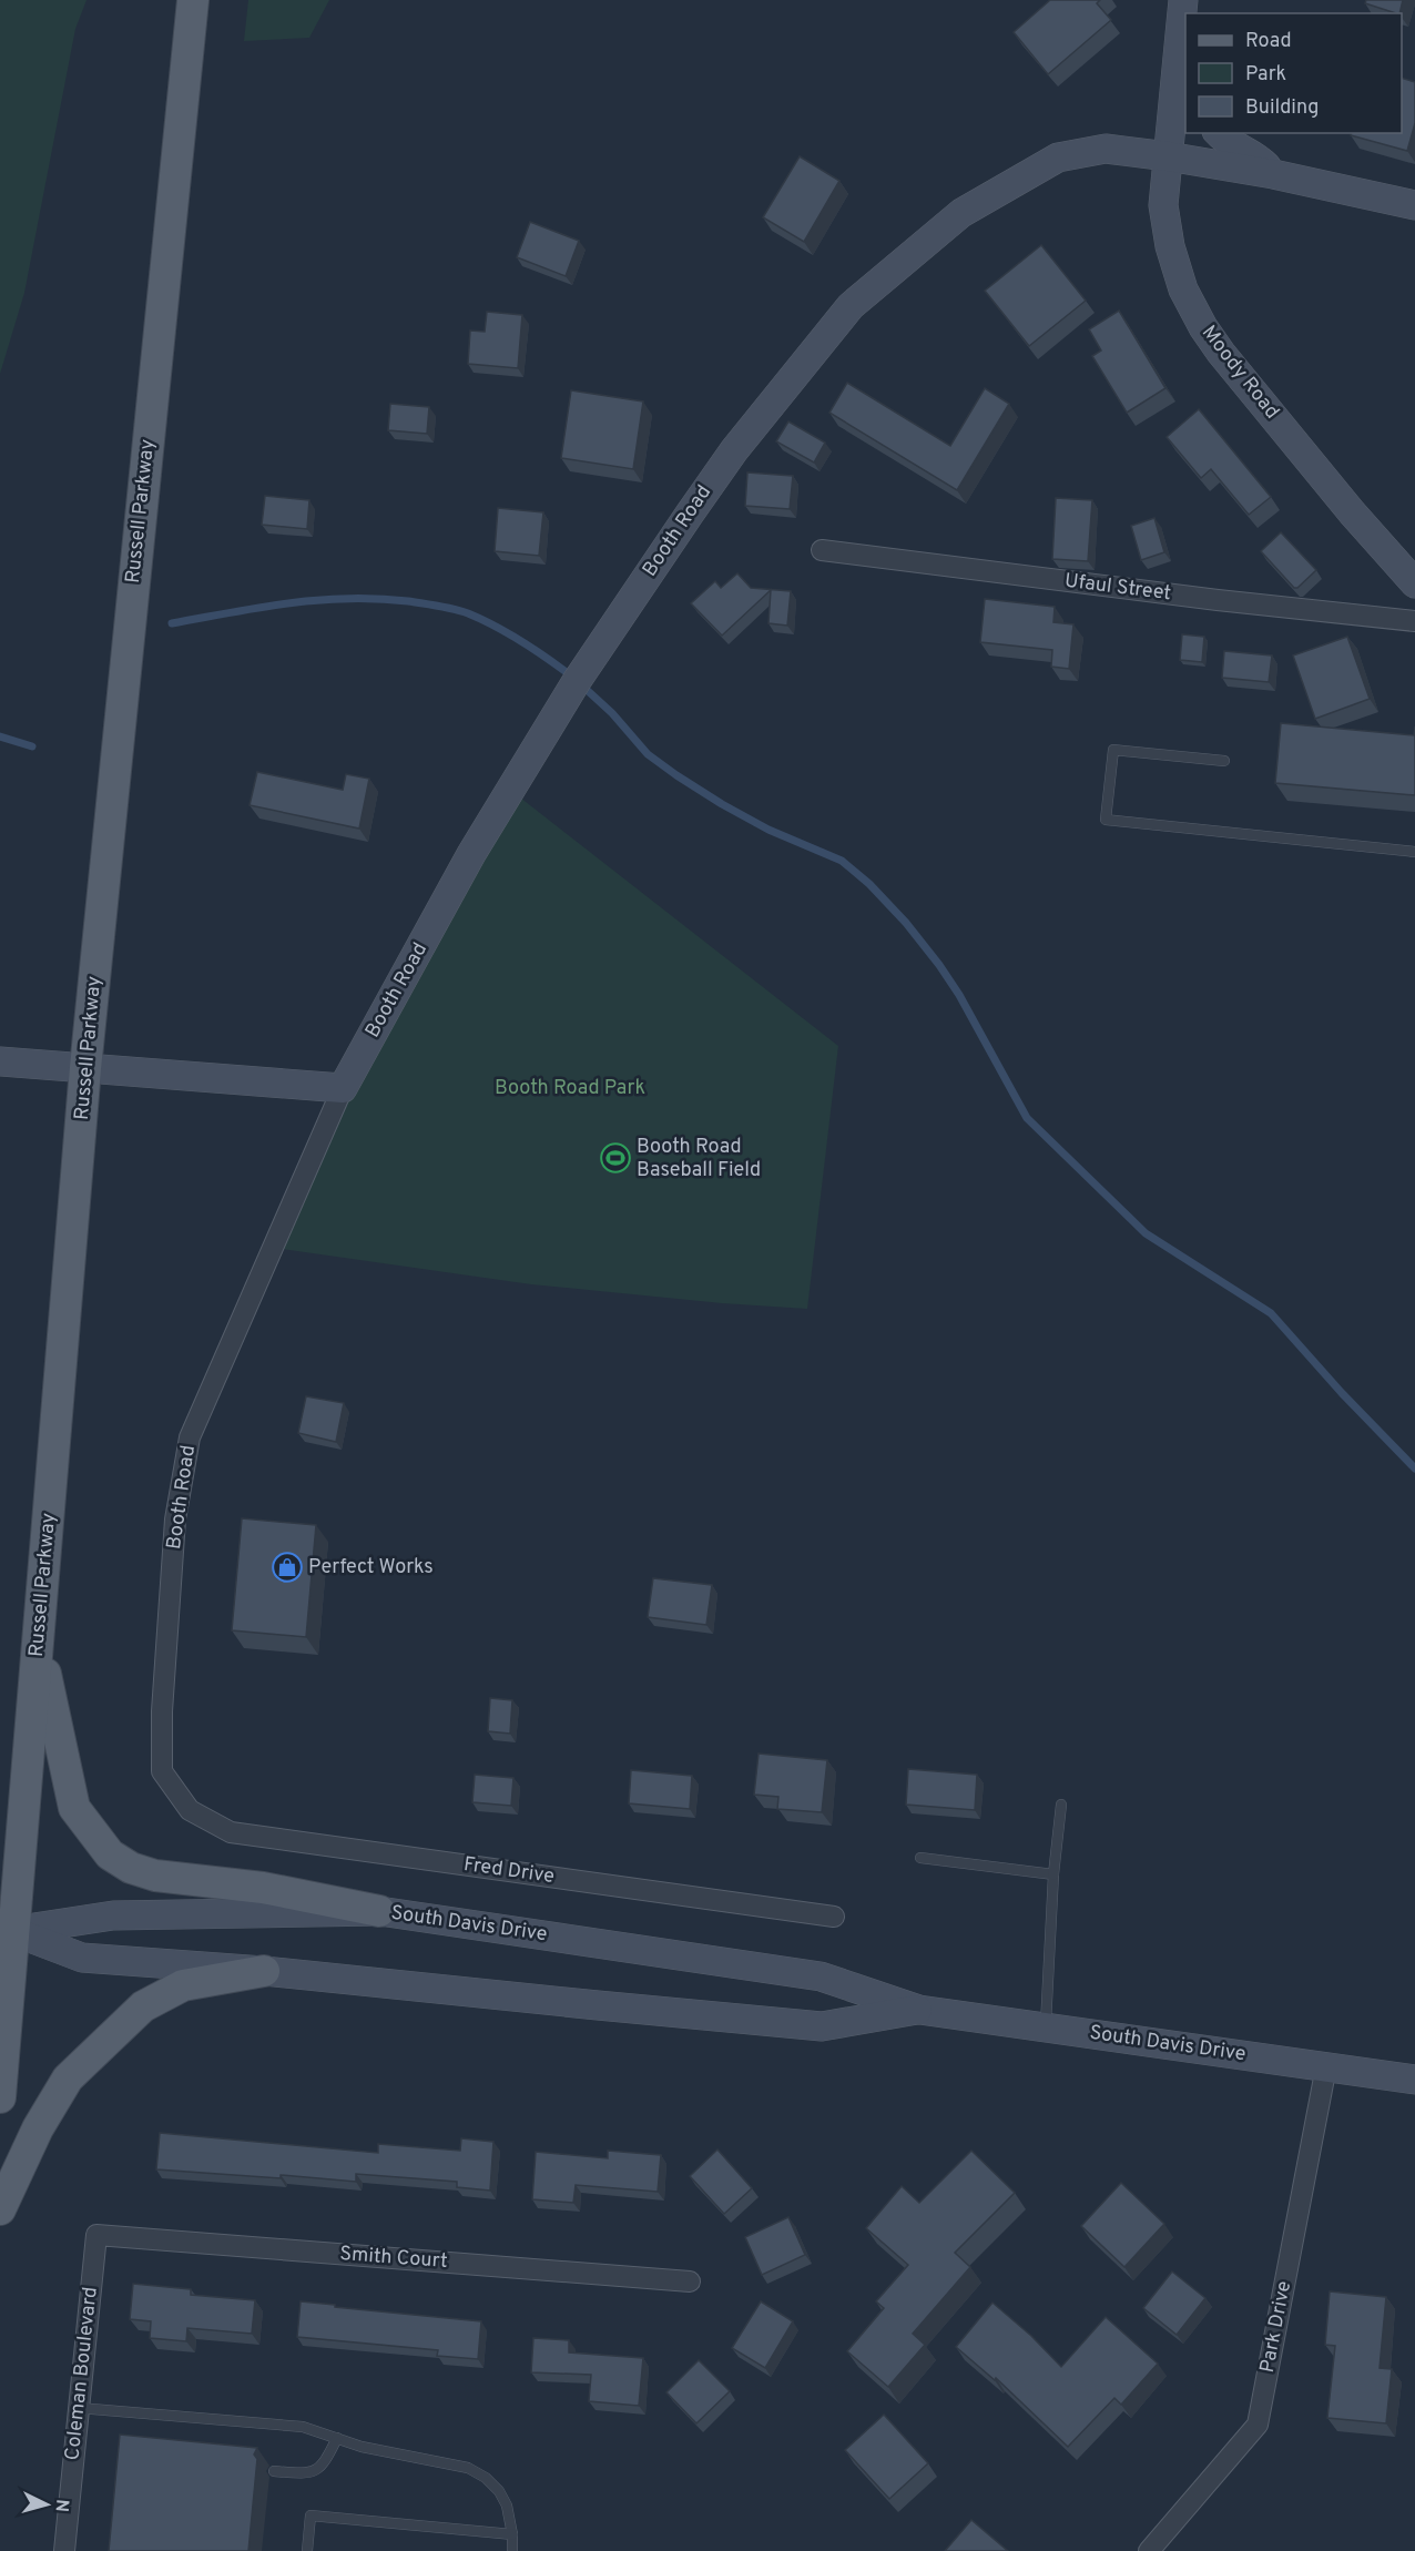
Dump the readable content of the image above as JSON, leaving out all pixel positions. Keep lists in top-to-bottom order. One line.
{"streets":{"main road":["Russell Parkway"],"street":["Moody Road","Booth Road","Ufaul Street","Fred Drive","South Davis Drive","Smith Court","Park Drive","Coleman Boulevard"]},"crossings":[["Moody Road","Booth Road"],["Russell Parkway","South Davis Drive"],["Booth Road","Fred Drive"],["South Davis Drive","Park Drive"],["Smith Court","Coleman Boulevard"]],"parks":["Booth Road Park"],"places":{"sports":["Booth Road Baseball Field"],"shop":["Perfect Works"]},"legend":["Road","Park","Building"],"north":"right"}
